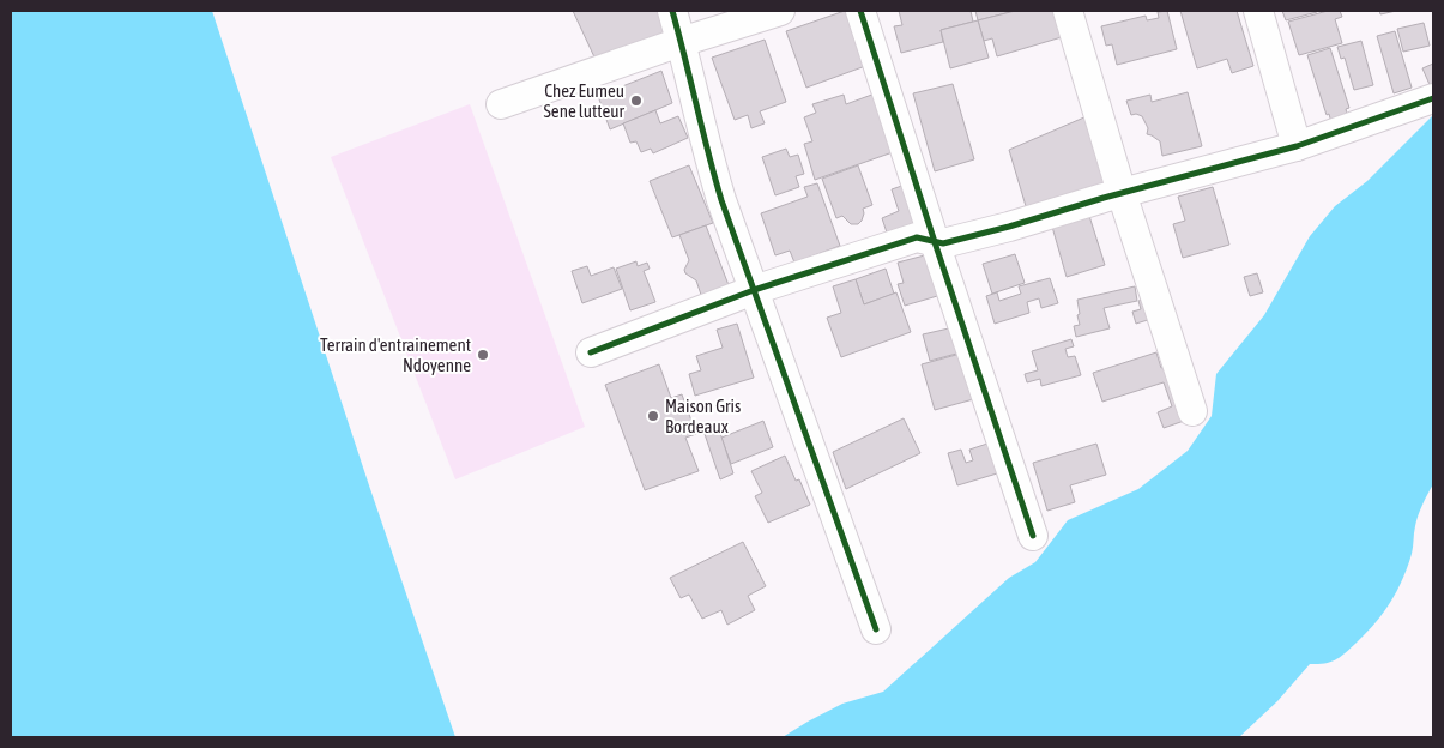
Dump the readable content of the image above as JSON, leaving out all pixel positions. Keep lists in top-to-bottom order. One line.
{"places":["Chez Eumeu Sene lutteur","Terrain d'entrainement Ndoyenne","Maison Gris Bordeaux"]}
